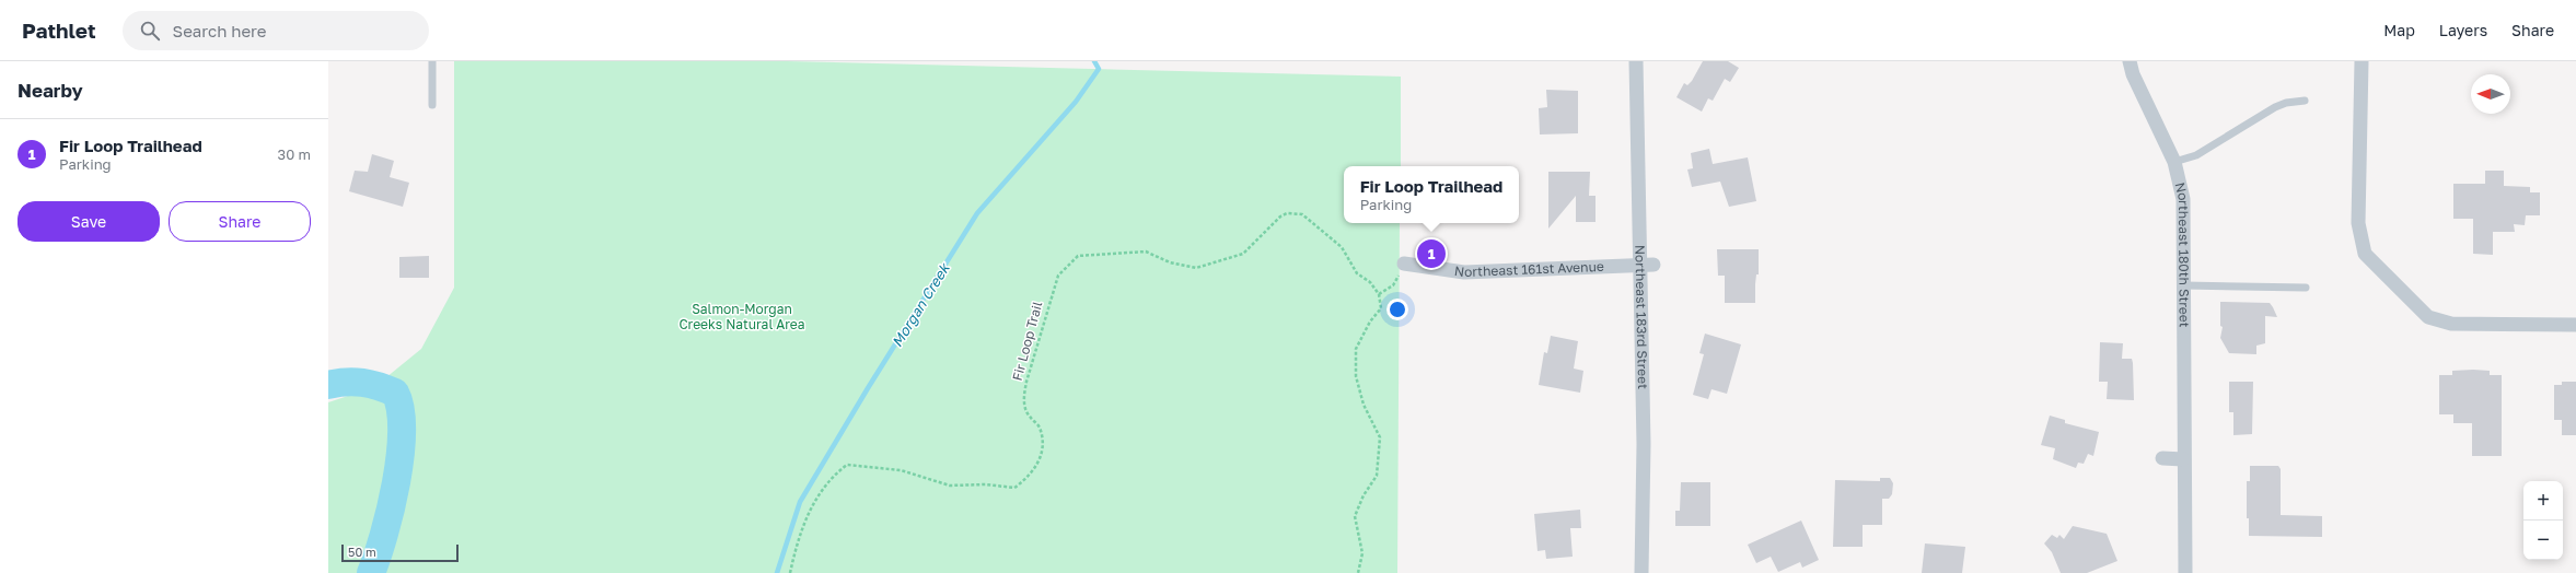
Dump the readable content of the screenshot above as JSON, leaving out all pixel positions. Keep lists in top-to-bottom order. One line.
{"streets":{"street":["Northeast 180th Street","Northeast 161st Avenue","Northeast 183rd Street"],"path":["Fir Loop Trail"]},"crossings":[["Northeast 161st Avenue","Northeast 183rd Street"]],"water":["Morgan Creek"],"parks":["Salmon-Morgan Creeks Natural Area"],"scale_bar":"50 m","north":"left","page":{"header":"Pathlet","search":"Search here","nav":["Map","Layers","Share"],"heading":"Nearby","list":[{"mark":"1","name":"Fir Loop Trailhead","note":"Parking","value":"30 m"}],"popup":["Fir Loop Trailhead","Parking"],"buttons":["Save","Share"],"pins":"1","map_buttons":["+","−"],"scale":"50 m"}}
